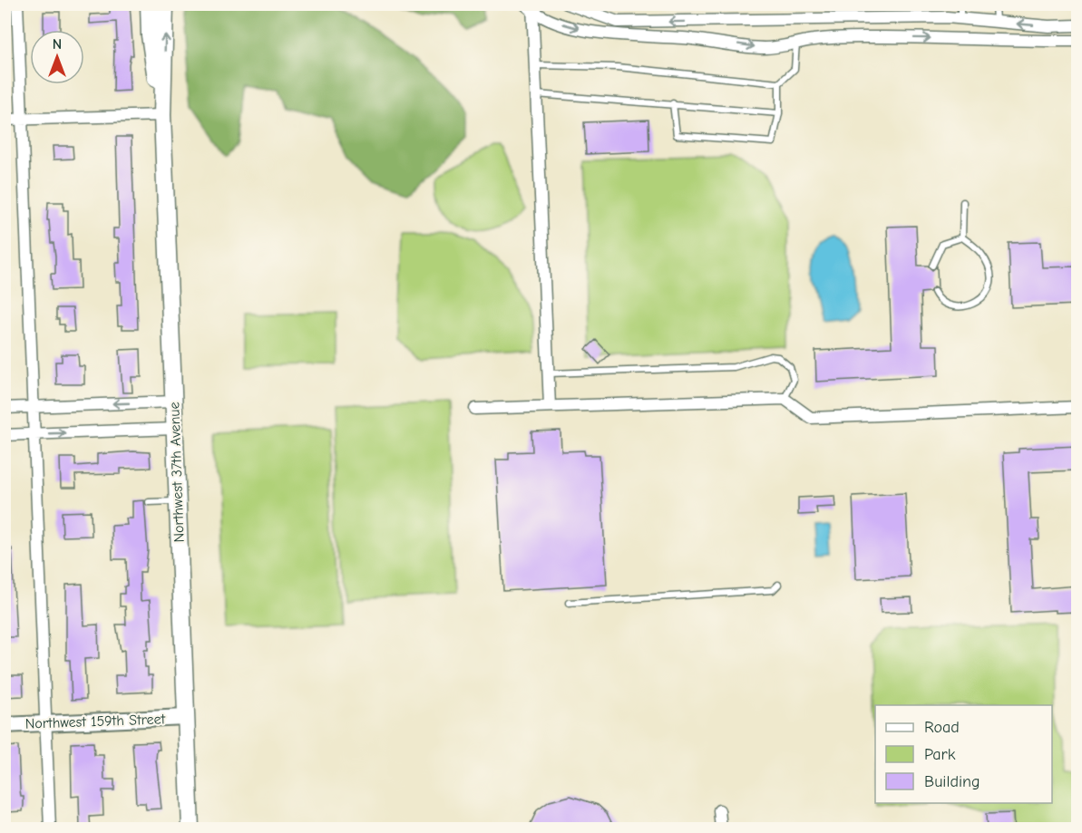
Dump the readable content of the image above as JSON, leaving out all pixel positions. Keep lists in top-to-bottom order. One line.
{"streets":{"main road":["Northwest 37th Avenue"],"street":["Northwest 159th Street"]},"crossings":[["Northwest 37th Avenue","Northwest 159th Street"]],"legend":["Road","Park","Building"],"north":"top"}
